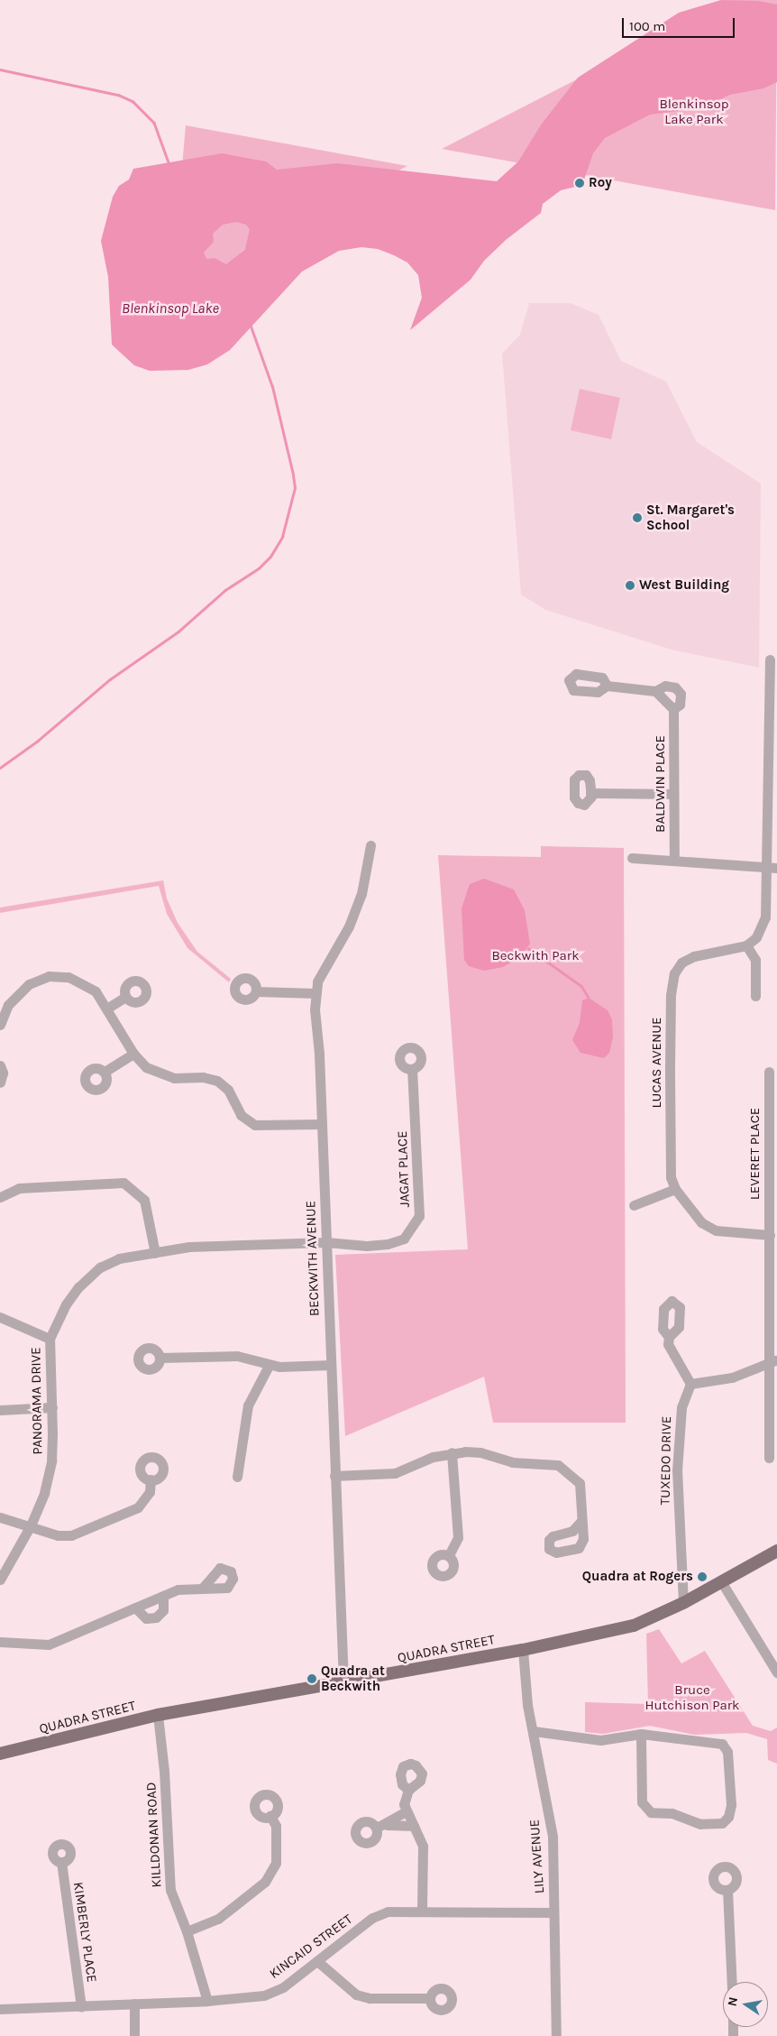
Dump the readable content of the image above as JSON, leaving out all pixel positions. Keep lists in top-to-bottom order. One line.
{"streets":{"main road":["QUADRA STREET"],"street":["BALDWIN PLACE","LUCAS AVENUE","LEVERET PLACE","JAGAT PLACE","BECKWITH AVENUE","PANORAMA DRIVE","TUXEDO DRIVE","KILLDONAN ROAD","LILY AVENUE","KIMBERLY PLACE","KINCAID STREET"]},"crossings":[["LUCAS AVENUE","LEVERET PLACE"],["JAGAT PLACE","BECKWITH AVENUE"],["JAGAT PLACE","PANORAMA DRIVE"],["BECKWITH AVENUE","PANORAMA DRIVE"],["BECKWITH AVENUE","QUADRA STREET"],["TUXEDO DRIVE","QUADRA STREET"],["QUADRA STREET","KILLDONAN ROAD"],["QUADRA STREET","LILY AVENUE"],["KILLDONAN ROAD","KINCAID STREET"],["LILY AVENUE","KINCAID STREET"],["KIMBERLY PLACE","KINCAID STREET"]],"water":["Blenkinsop Lake"],"parks":["Blenkinsop Lake Park","Beckwith Park","Bruce Hutchison Park"],"places":["Roy","St. Margaret's School","West Building","Quadra at Rogers","Quadra at Beckwith"],"scale_bar":"100 m","north":"left"}
